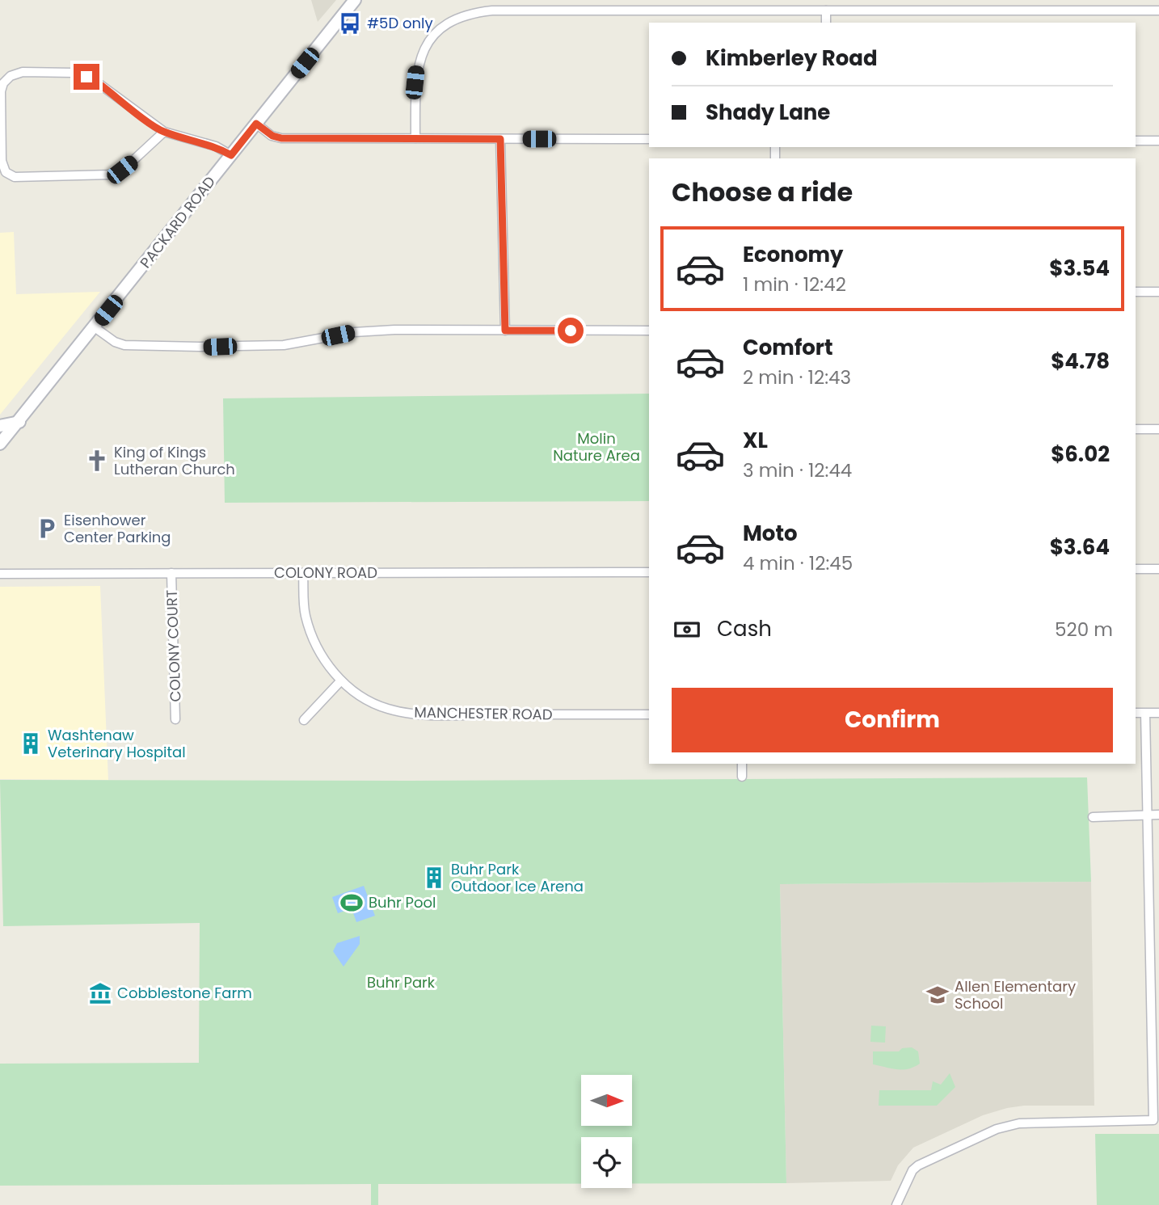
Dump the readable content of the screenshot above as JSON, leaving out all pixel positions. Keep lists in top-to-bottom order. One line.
{"streets":{"main road":["PACKARD ROAD"],"street":["COLONY ROAD","COLONY COURT","MANCHESTER ROAD"]},"crossings":[["COLONY ROAD","COLONY COURT"],["COLONY ROAD","MANCHESTER ROAD"]],"parks":["Molin Nature Area","Buhr Park"],"places":{"bus stop":["#5D only"],"church":["King of Kings Lutheran Church"],"parking":["Eisenhower Center Parking"],"building":["Washtenaw Veterinary Hospital","Buhr Park Outdoor Ice Arena"],"sports":["Buhr Pool"],"museum":["Cobblestone Farm"],"school or university":["Allen Elementary School"]},"north":"right","page":{"banner":["Kimberley Road","Shady Lane"],"heading":"Choose a ride","list":[{"name":"Economy","note":"1 min · 12:42","value":"$3.54"},{"name":"Comfort","note":"2 min · 12:43","value":"$4.78"},{"name":"XL","note":"3 min · 12:44","value":"$6.02"},{"name":"Moto","note":"4 min · 12:45","value":"$3.64"}],"pay":["Cash","520 m"],"buttons":"Confirm"}}
